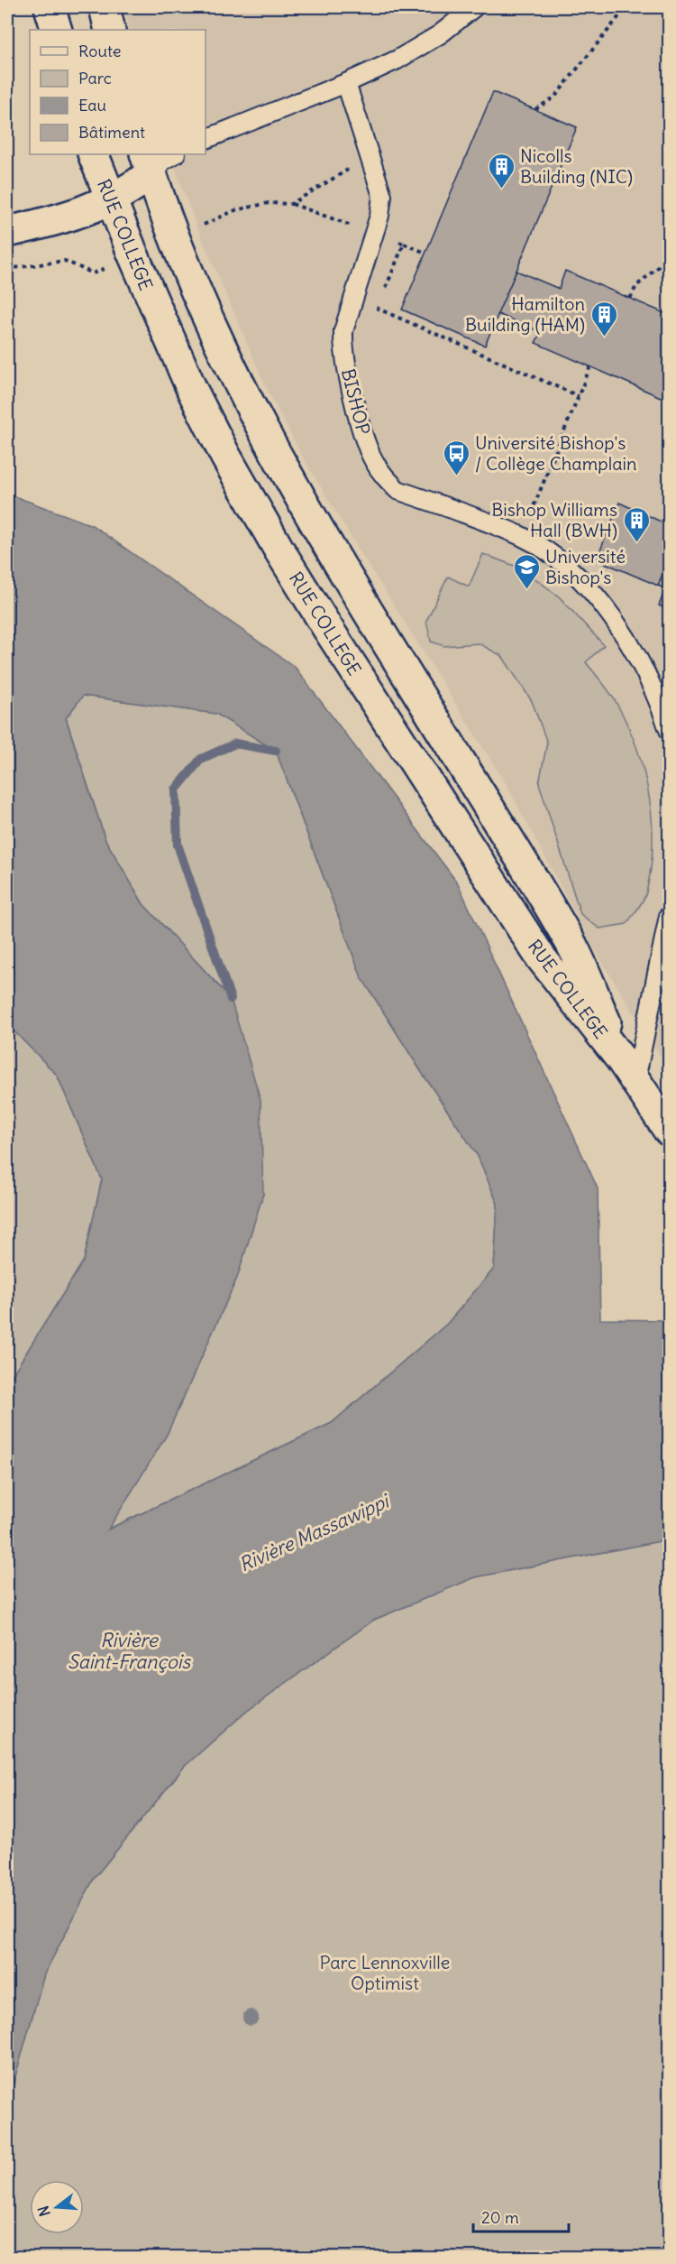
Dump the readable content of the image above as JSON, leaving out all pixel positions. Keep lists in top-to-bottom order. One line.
{"streets":{"main road":["RUE COLLEGE"],"lane":["BISHOP"]},"water":["Rivière Massawippi","Rivière Saint-François"],"parks":["Parc Lennoxville Optimist"],"places":{"building":["Nicolls Building (NIC)","Hamilton Building (HAM)","Bishop Williams Hall (BWH)"],"bus stop":["Université Bishop's / Collège Champlain"],"school or university":["Université Bishop's"]},"legend":["Route","Parc","Eau","Bâtiment"],"scale_bar":"20 m","north":"left"}
